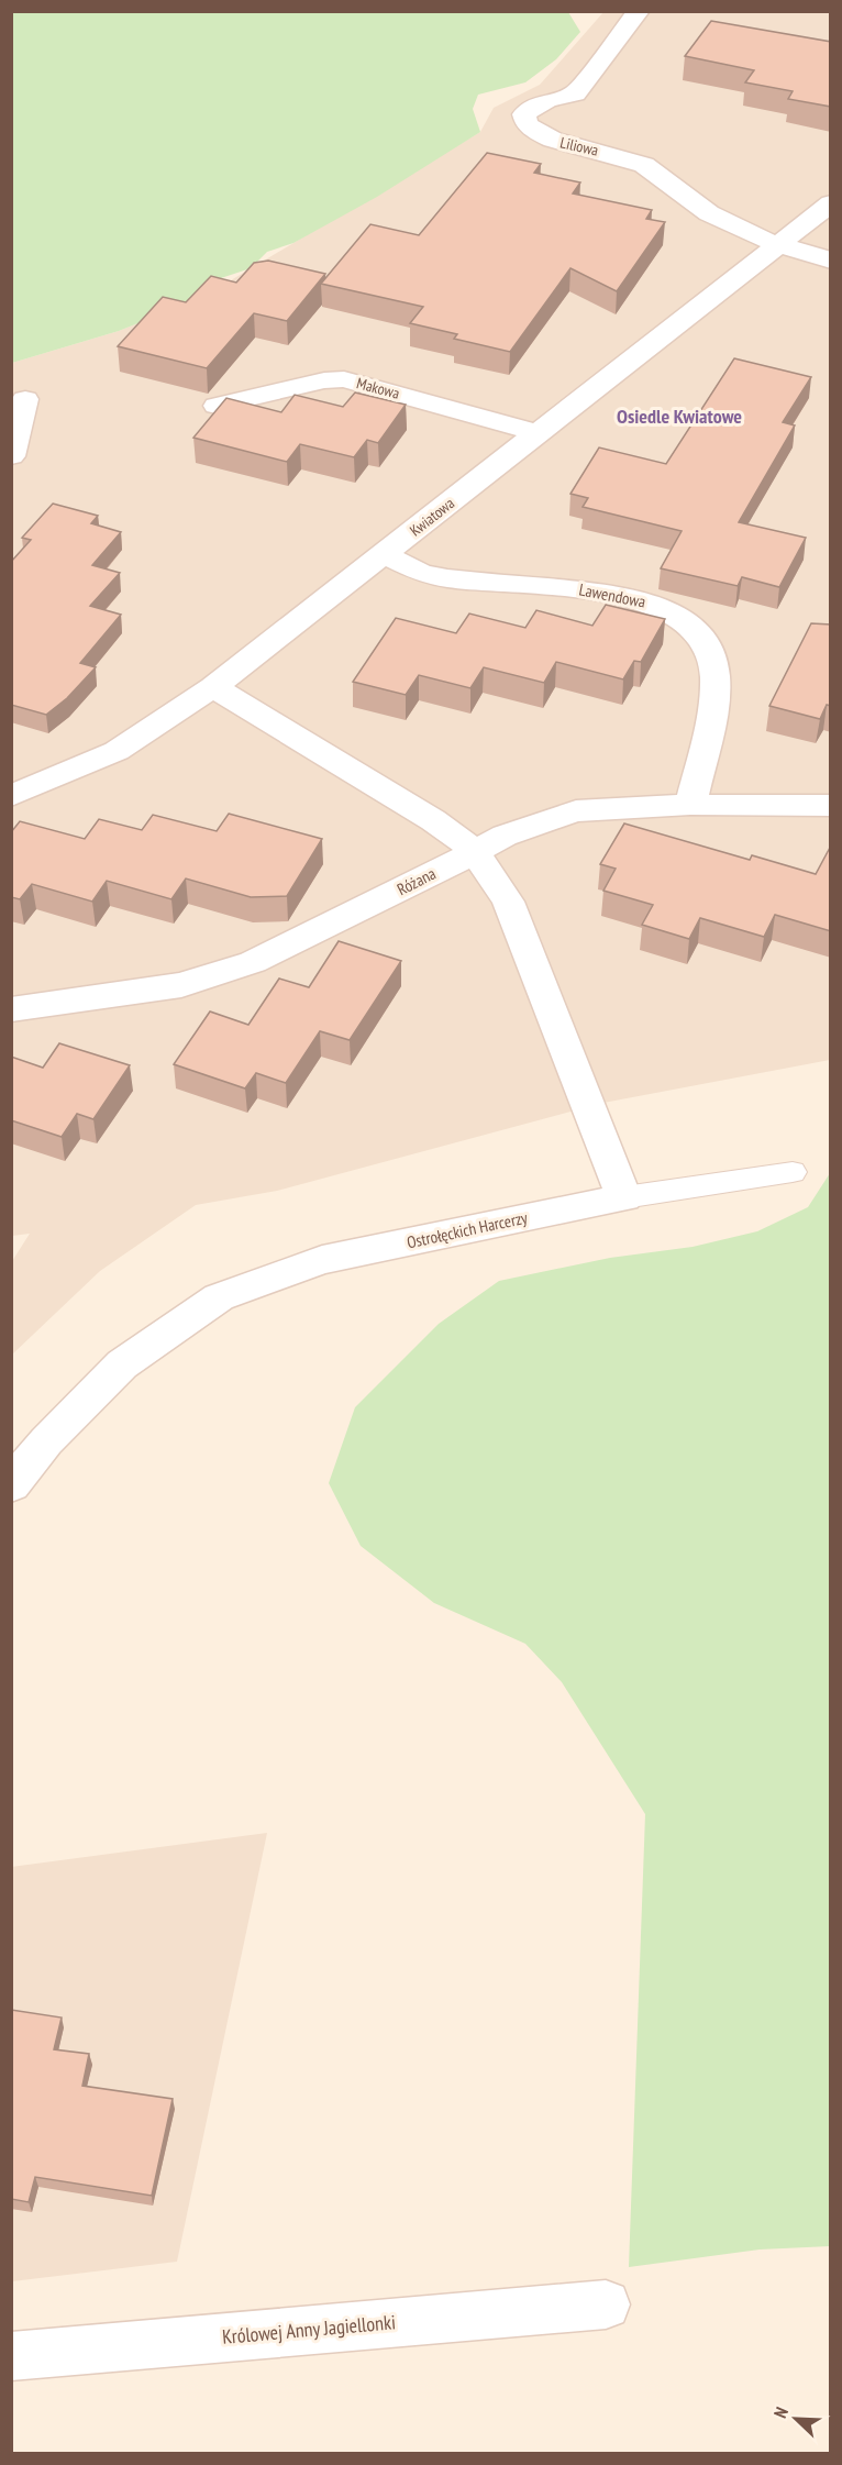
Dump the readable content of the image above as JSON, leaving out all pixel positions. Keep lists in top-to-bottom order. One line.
{"streets":{"street":["Liliowa","Makowa","Kwiatowa","Lawendowa","Różana","Ostrołęckich Harcerzy","Królowej Anny Jagiellonki"]},"crossings":[["Liliowa","Kwiatowa"],["Makowa","Kwiatowa"],["Kwiatowa","Lawendowa"],["Lawendowa","Różana"]],"districts":["Osiedle Kwiatowe"],"north":"top left"}
